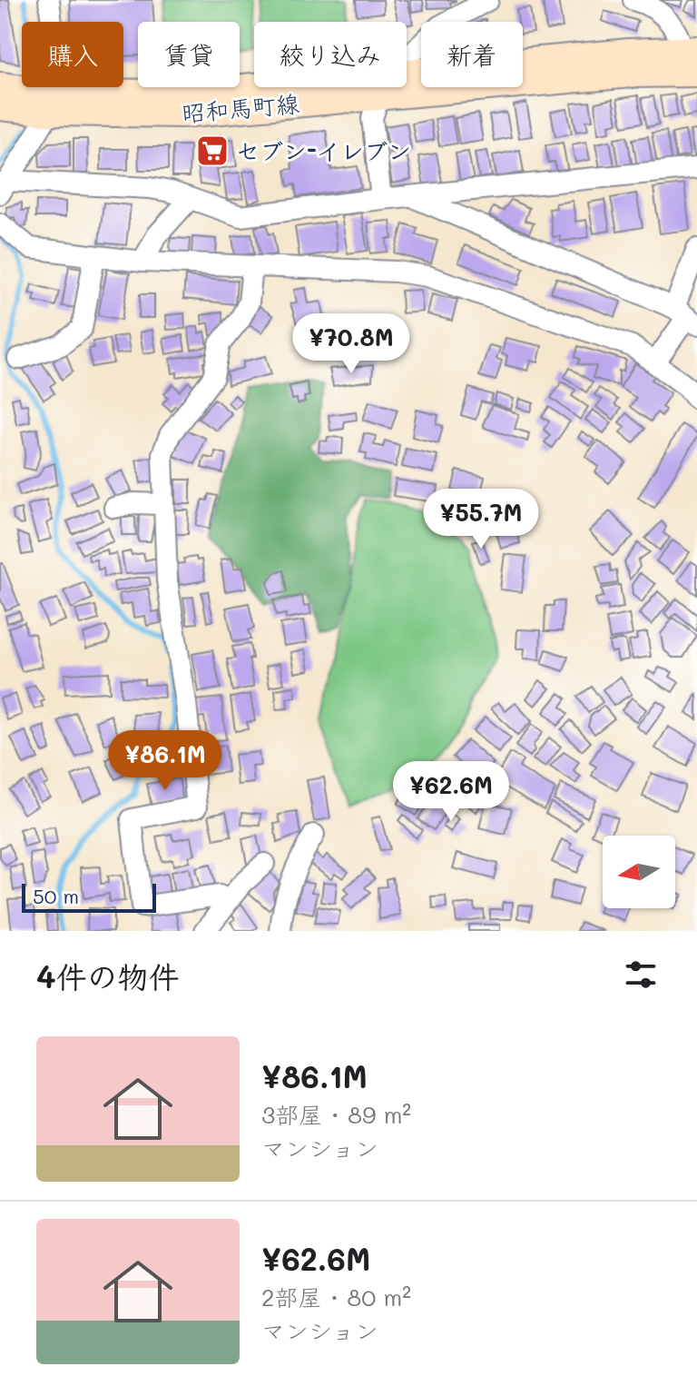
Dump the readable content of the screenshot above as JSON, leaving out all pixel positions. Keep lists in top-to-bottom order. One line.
{"streets":{"main road":["昭和馬町線"]},"places":{"supermarket":["セブン-イレブン"]},"scale_bar":"50 m","north":"left","page":{"chip":["購入","賃貸","絞り込み","新着"],"price":["¥70.8M","¥55.7M","¥86.1M","¥62.6M"],"scale":"50 m","heading":"4件の物件","list":[{"name":"¥86.1M","note":"3部屋 · 89 m² · マンション"},{"name":"¥62.6M","note":"2部屋 · 80 m² · マンション"}]}}
